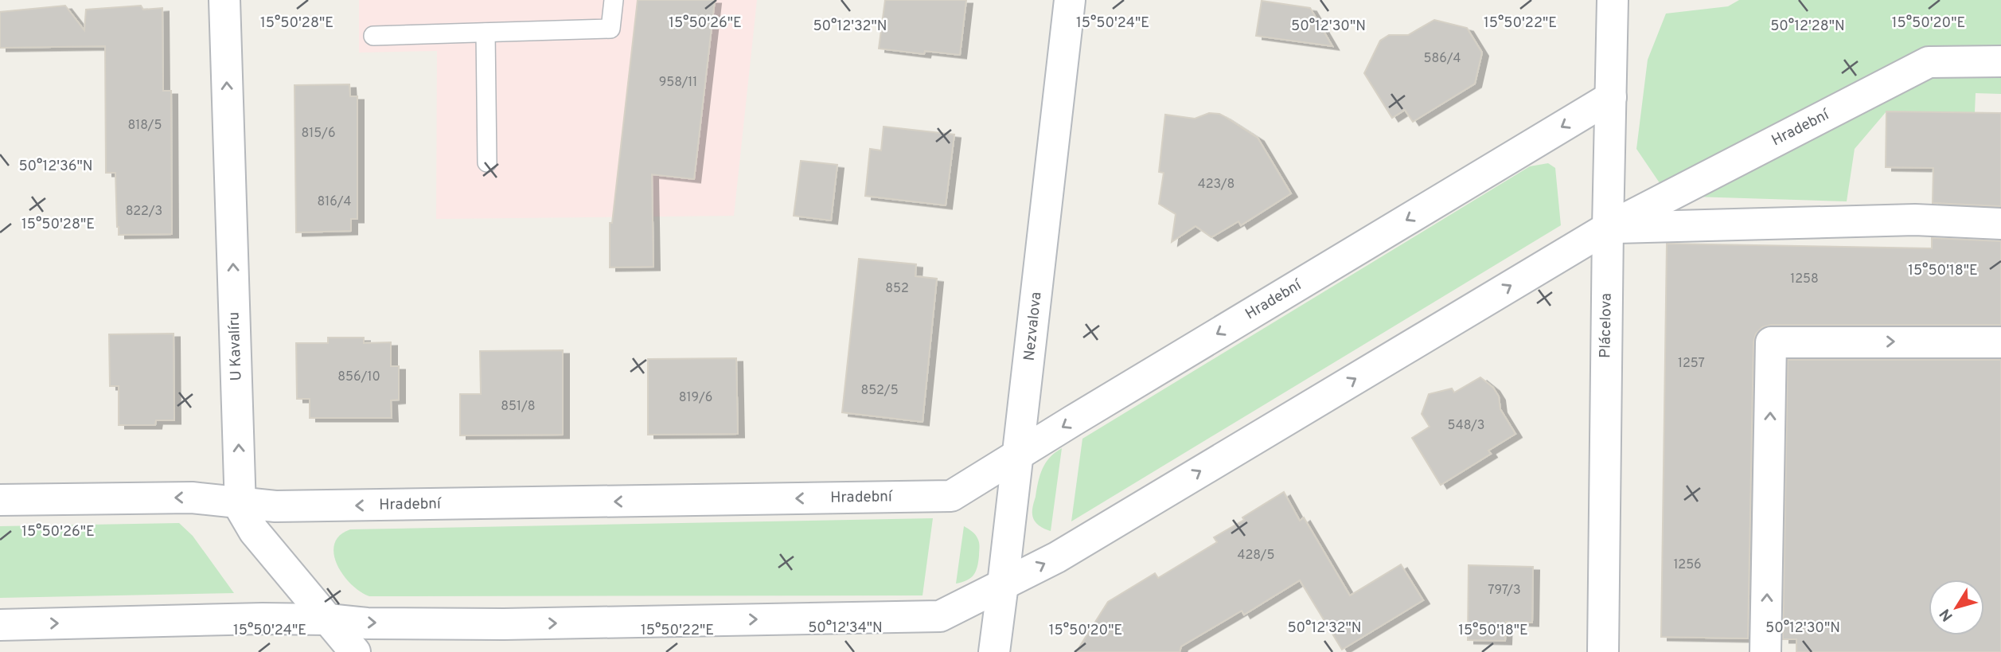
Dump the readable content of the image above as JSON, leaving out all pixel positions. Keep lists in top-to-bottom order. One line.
{"streets":{"street":["Hradební","Plácelova","Nezvalova","U Kavalíru"]},"crossings":[["Hradební","Plácelova"],["Hradební","Nezvalova"],["Hradební","U Kavalíru"]],"one_way":["U Kavalíru"],"house_numbers":["586/4","958/11","818/5","815/6","423/8","816/4","822/3","1258","852","1257","856/10","852/5","819/6","851/8","548/3","428/5","1256","797/3"],"north":"bottom left","coordinates":["15°50'28\"E","15°50'26\"E","15°50'24\"E","15°50'22\"E","15°50'20\"E","50°12'32\"N","50°12'30\"N","50°12'28\"N","50°12'36\"N","15°50'18\"E","50°12'34\"N"]}
